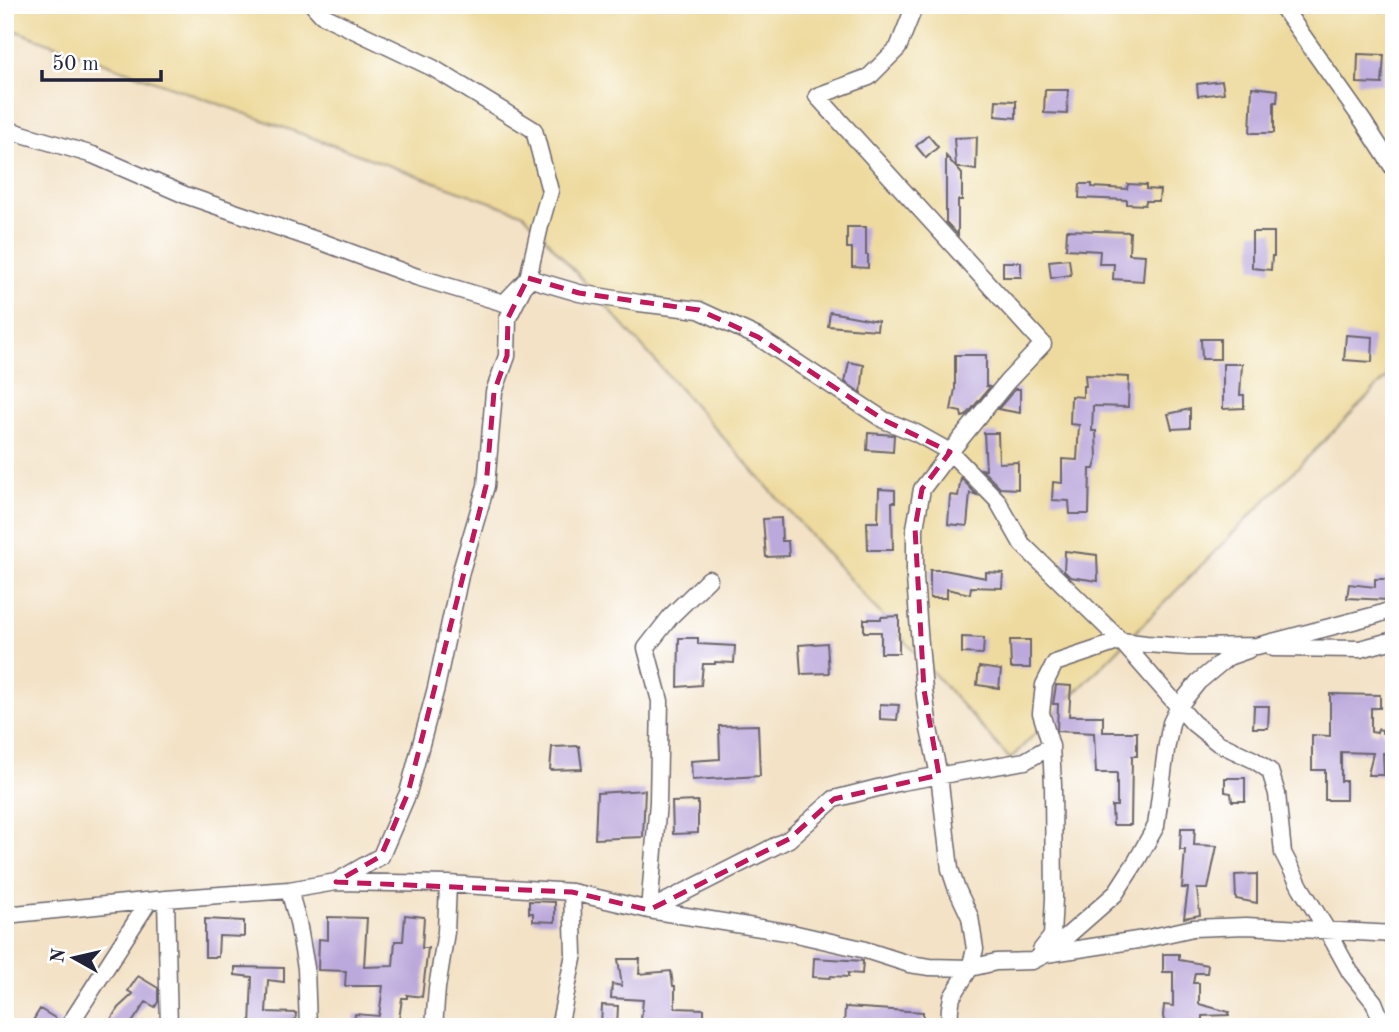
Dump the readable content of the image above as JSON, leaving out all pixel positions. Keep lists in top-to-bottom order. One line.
{"scale_bar":"50 m","north":"left"}
